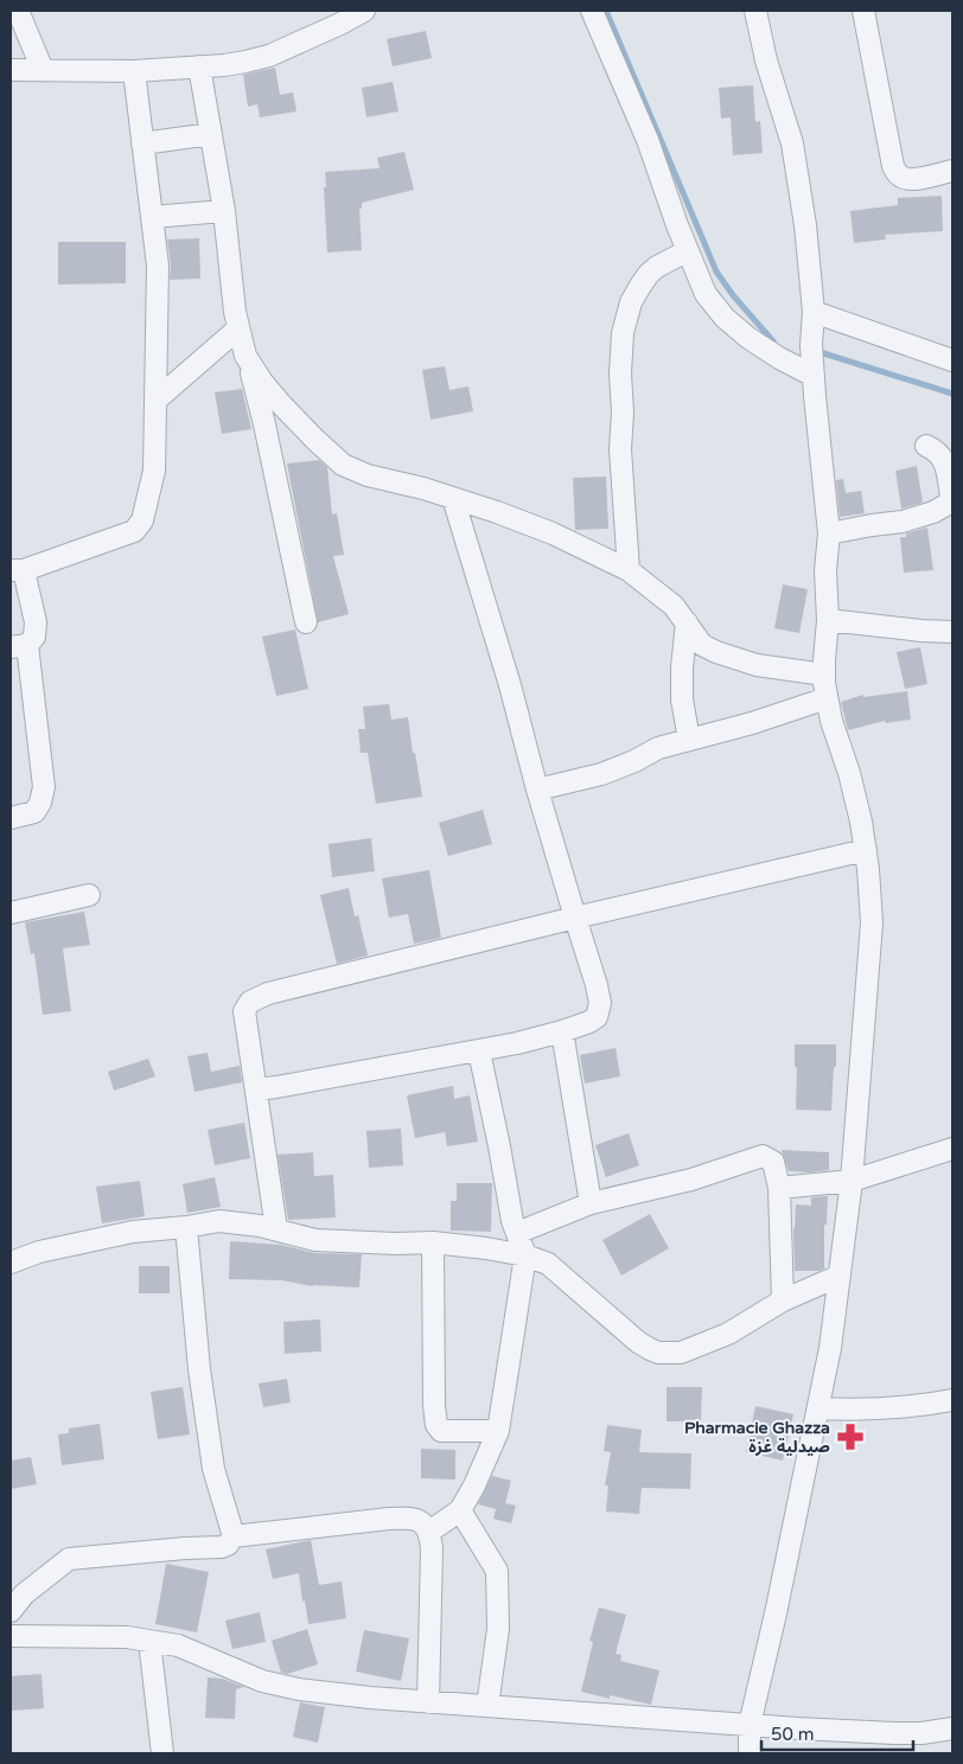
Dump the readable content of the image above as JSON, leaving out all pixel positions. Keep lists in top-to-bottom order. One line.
{"places":{"pharmacy":["Pharmacie Ghazza صيدلية غزة"]},"scale_bar":"50 m"}
